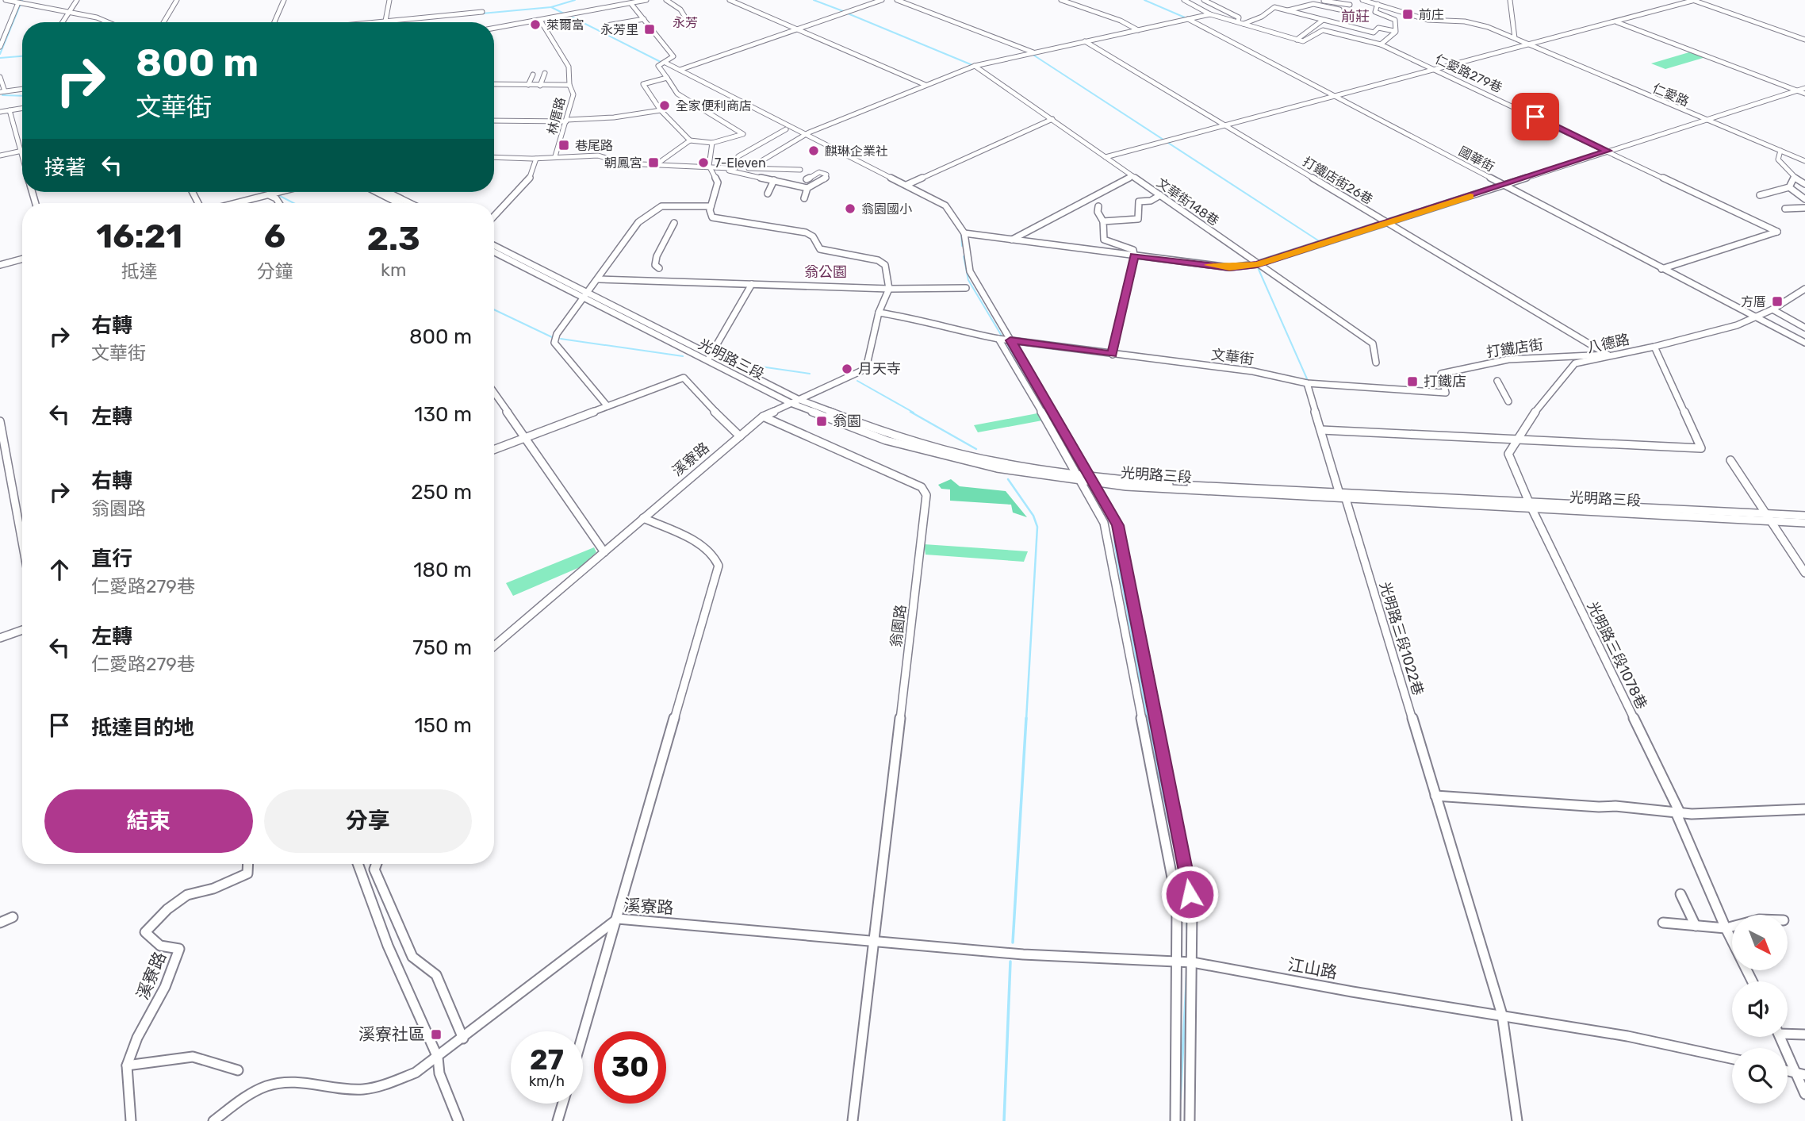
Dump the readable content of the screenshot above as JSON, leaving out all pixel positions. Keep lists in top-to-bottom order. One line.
{"streets":{"street":["仁愛路279巷","仁愛路","林厝路","國華街","打鐵店街26巷","文華街148巷","八德路","打鐵店街","文華街","光明路三段","溪寮路","翁園路","光明路三段1022巷","光明路三段1078巷","江山路"]},"crossings":[["仁愛路279巷","國華街"],["國華街","八德路"],["打鐵店街26巷","八德路"],["打鐵店街26巷","打鐵店街"],["八德路","打鐵店街"],["八德路","光明路三段"],["八德路","光明路三段1078巷"],["打鐵店街","文華街"],["光明路三段","溪寮路"],["光明路三段","光明路三段1022巷"],["光明路三段","光明路三段1078巷"],["溪寮路","翁園路"],["溪寮路","江山路"],["翁園路","江山路"],["光明路三段1022巷","江山路"]],"districts":["前莊","永芳","翁公園"],"places":{"transit":["前庄","永芳里","巷尾路","朝鳳宮","方厝","打鐵店","翁園","溪寮社區"],"other":["萊爾富","全家便利商店","麒琳企業社","7-Eleven","翁園國小","月天寺"]},"north":"bottom right","page":{"turn":["800 m","文華街"],"then":"接著","eta":["16:21","抵達","6","分鐘","2.3","km"],"list":[{"name":"右轉","note":"文華街","value":"800 m"},{"name":"左轉","value":"130 m"},{"name":"右轉","note":"翁園路","value":"250 m"},{"name":"直行","note":"仁愛路279巷","value":"180 m"},{"name":"左轉","note":"仁愛路279巷","value":"750 m"},{"name":"抵達目的地","value":"150 m"}],"buttons":["結束","分享"],"speed":"27 km/h","limit":"30"}}
